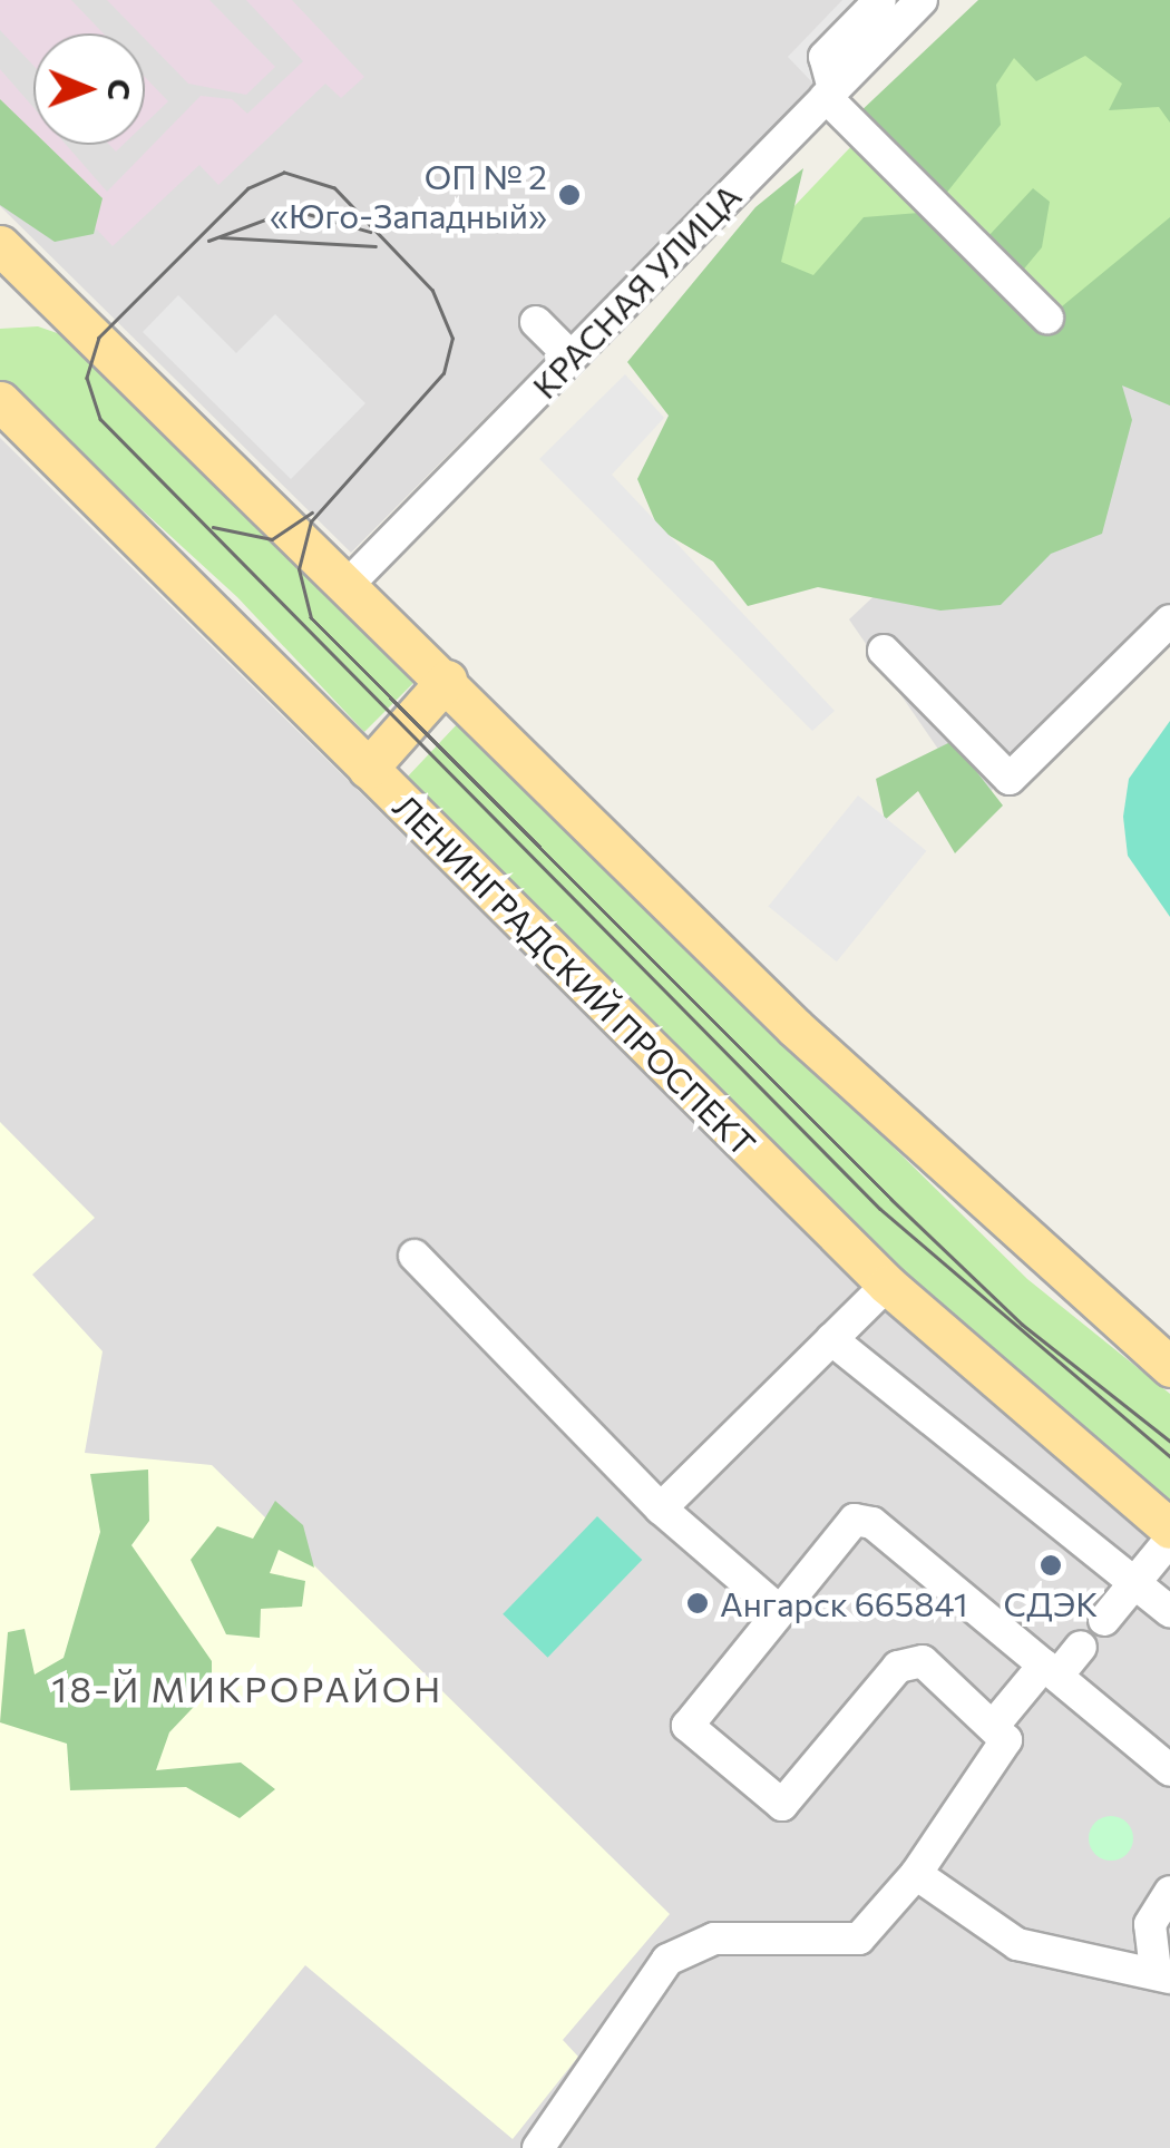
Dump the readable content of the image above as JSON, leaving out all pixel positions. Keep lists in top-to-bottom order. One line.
{"streets":{"main road":["ЛЕНИНГРАДСКИЙ ПРОСПЕКТ"],"street":["КРАСНАЯ УЛИЦА"]},"districts":["18-Й МИКРОРАЙОН"],"places":["ОП № 2 «Юго-Западный»","СДЭК","Ангарск 665841"],"north":"right"}
